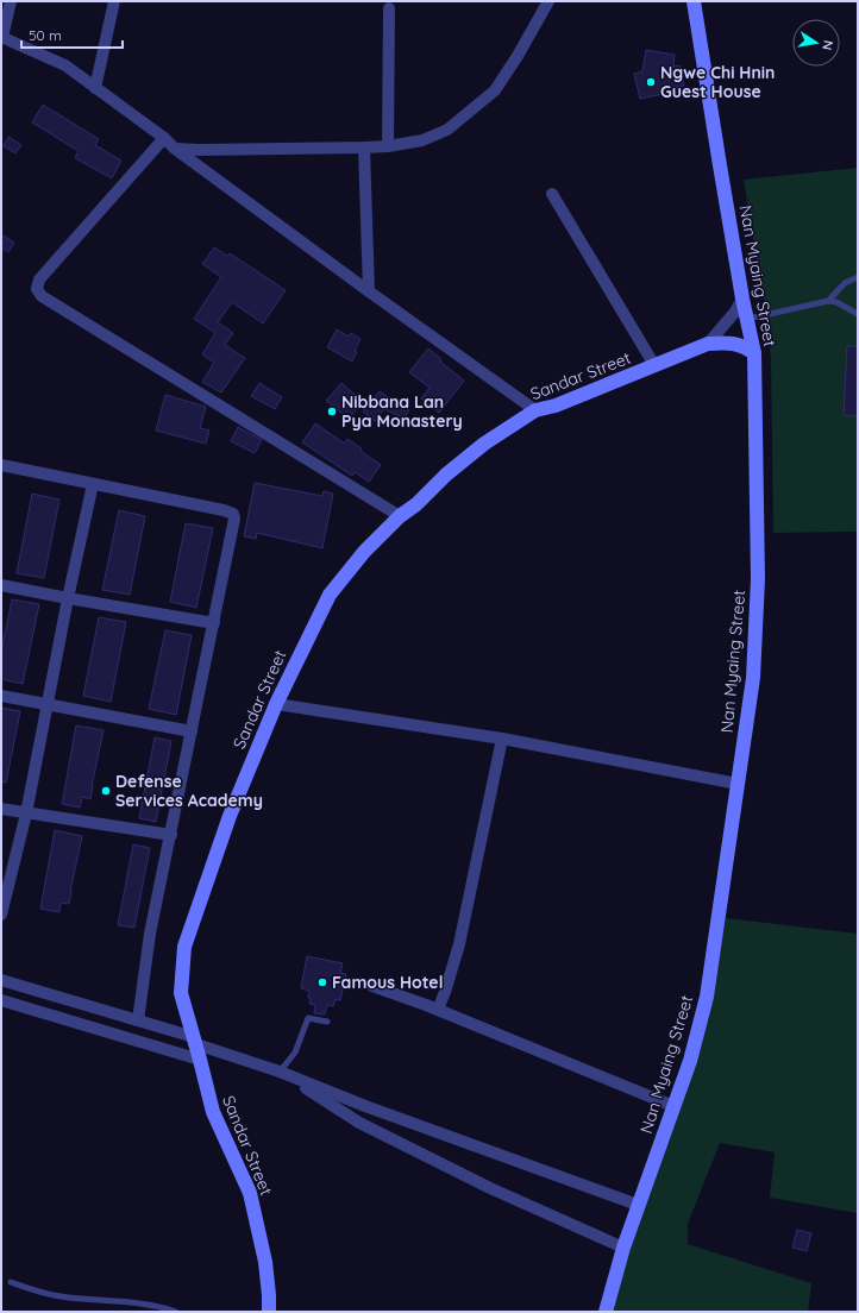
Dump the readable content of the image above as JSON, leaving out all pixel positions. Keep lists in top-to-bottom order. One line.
{"streets":{"street":["Nan Myaing Street","Sandar Street"]},"crossings":[["Nan Myaing Street","Sandar Street"]],"places":["Ngwe Chi Hnin Guest House","Nibbana Lan Pya Monastery","Defense Services Academy","Famous Hotel"],"scale_bar":"50 m","north":"right"}
